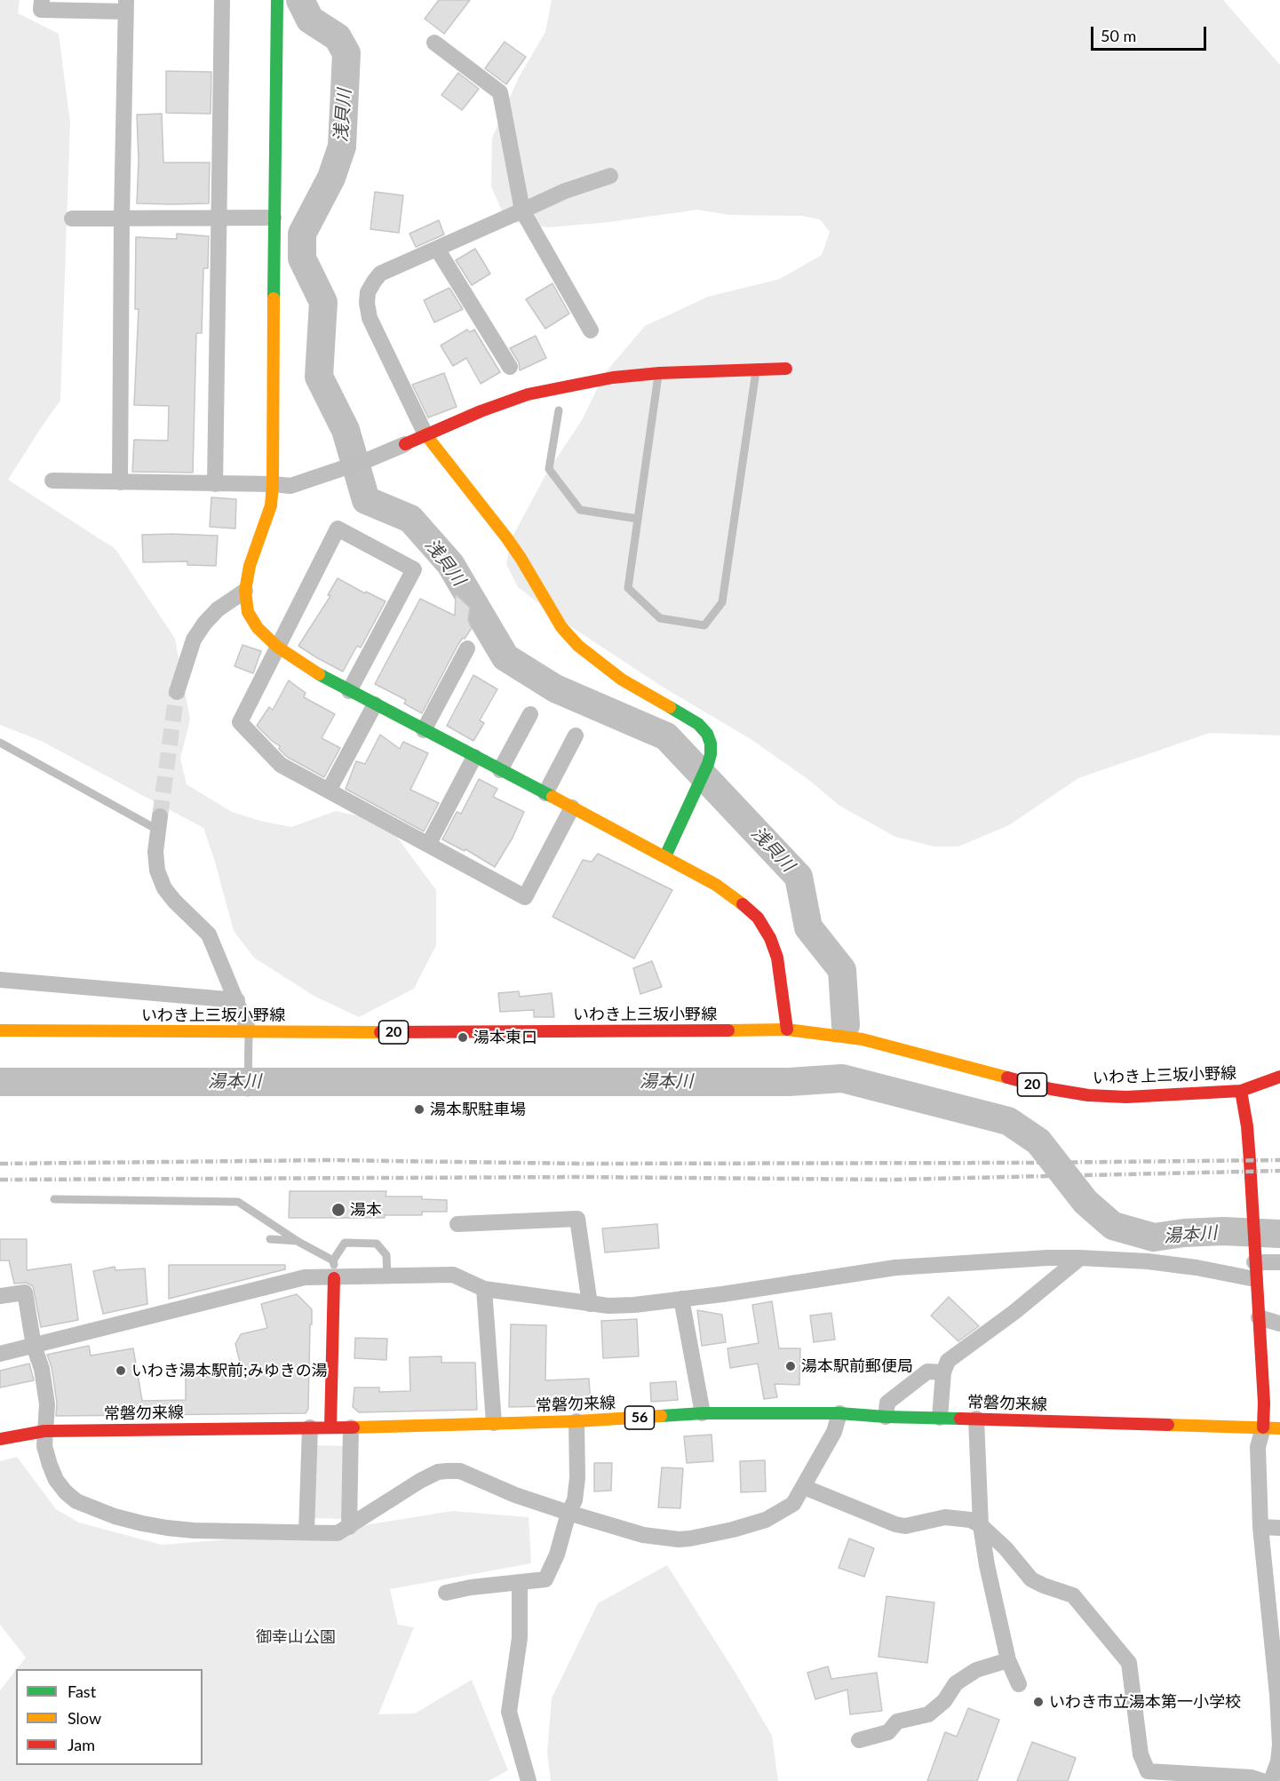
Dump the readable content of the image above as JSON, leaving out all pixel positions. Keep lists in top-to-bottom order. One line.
{"streets":{"main road":["いわき上三坂小野線","20","常磐勿来線","56"]},"water":["浅貝川","湯本川"],"parks":["御幸山公園"],"places":["湯本東口","湯本駅駐車場","湯本","湯本駅前郵便局","いわき湯本駅前;みゆきの湯","いわき市立湯本第一小学校"],"legend":["Fast","Slow","Jam"],"scale_bar":"50 m"}
